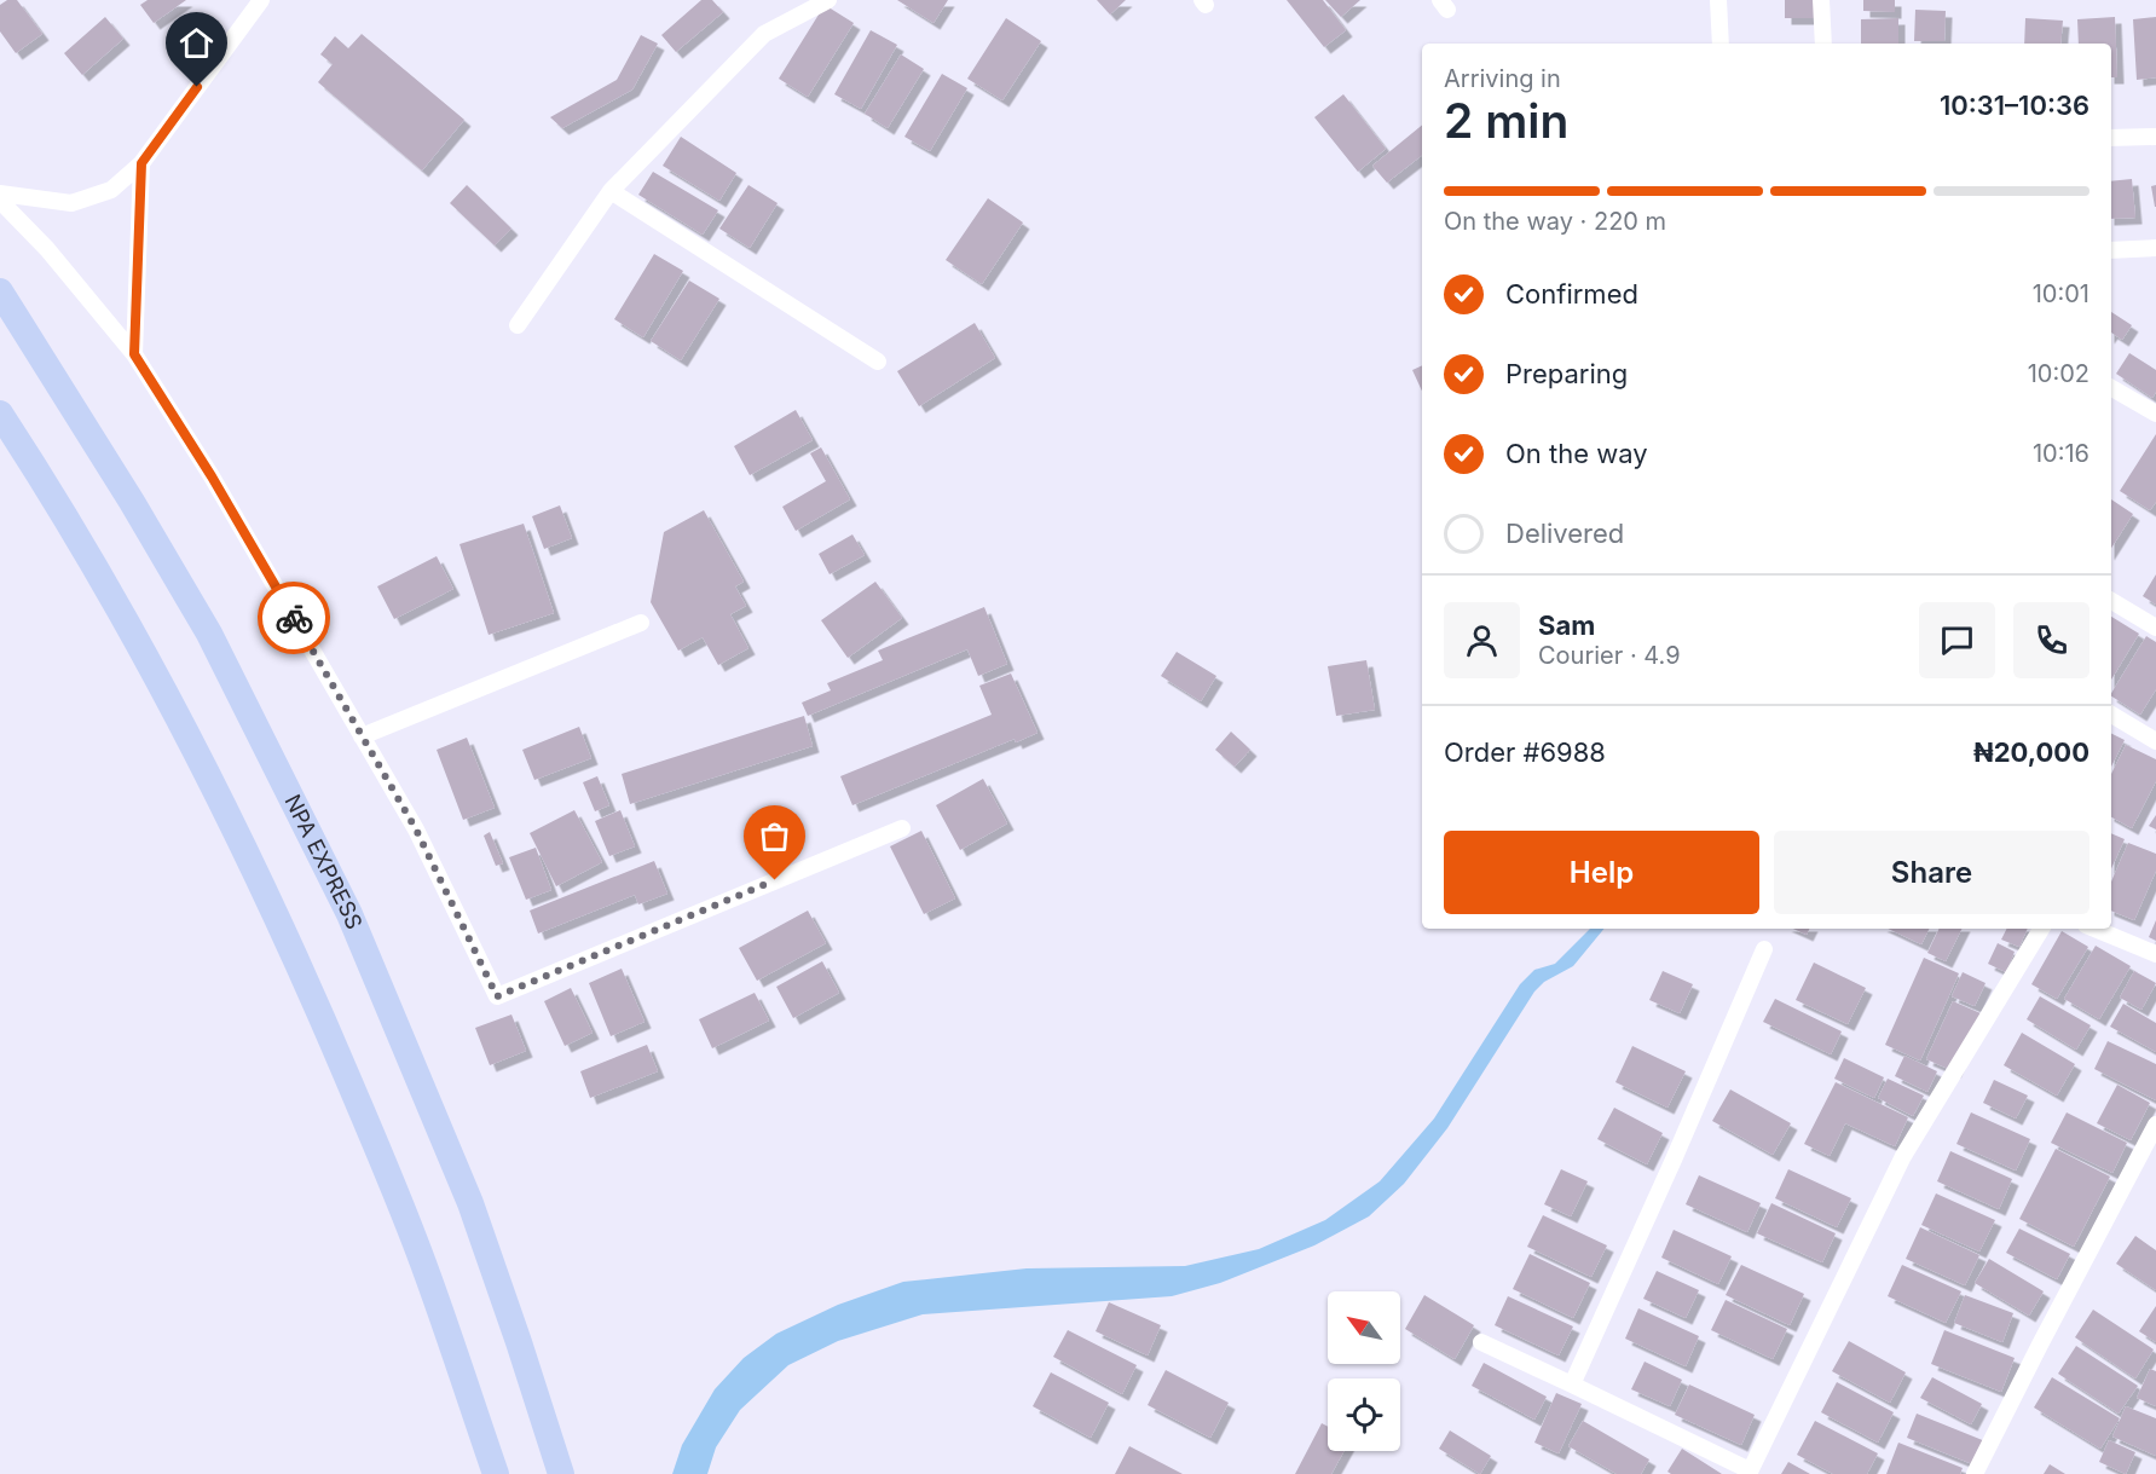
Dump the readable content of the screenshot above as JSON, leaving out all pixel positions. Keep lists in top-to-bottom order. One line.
{"streets":{"main road":["NPA EXPRESS"]},"north":"top left","page":{"heading":["2 min","Arriving in","10:31–10:36"],"panel":["Sam","Courier · 4.9","Order #6988","₦20,000"],"bar":"On the way · 220 m","list":[["Confirmed","10:01"],["Preparing","10:02"],["On the way","10:16"],"Delivered"],"buttons":["Help","Share"]}}
